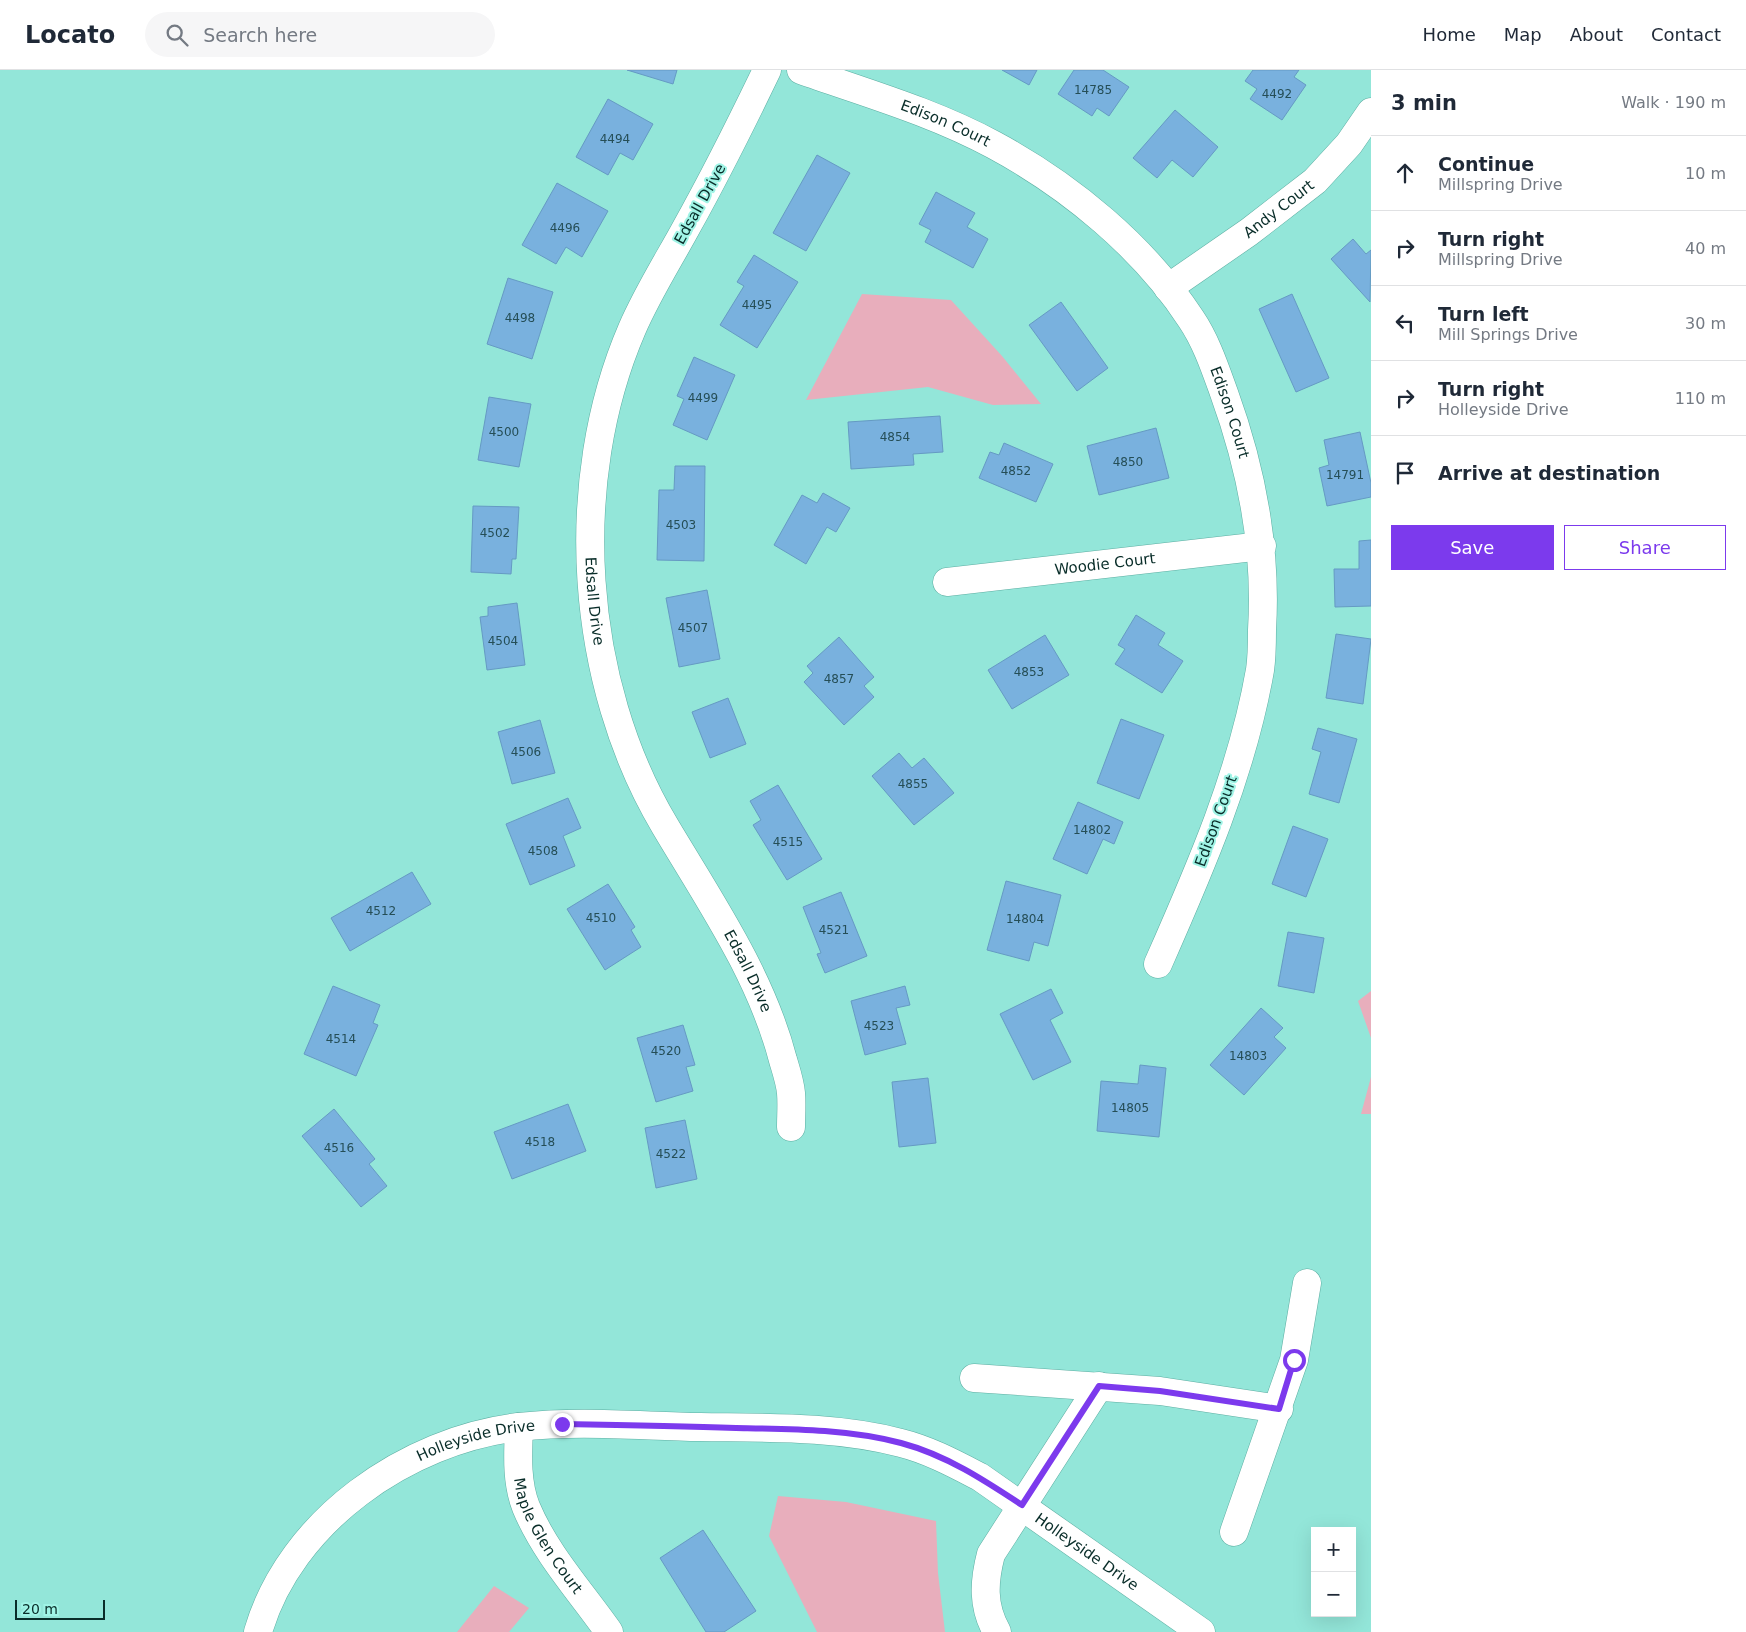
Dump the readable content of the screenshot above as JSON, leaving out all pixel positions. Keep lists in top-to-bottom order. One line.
{"streets":{"street":["Edison Court","Edsall Drive","Andy Court","Woodie Court","Holleyside Drive","Maple Glen Court"]},"crossings":[["Edison Court","Andy Court"],["Edison Court","Woodie Court"],["Holleyside Drive","Maple Glen Court"]],"house_numbers":["14785","4492","4494","4496","4495","4498","4499","4500","4854","4850","4852","14791","4503","4502","4507","4504","4853","4857","4506","4855","14802","4515","4508","4512","4510","14804","4521","4523","4514","4520","14803","14805","4518","4516","4522"],"scale_bar":"20 m","page":{"header":"Locato","search":"Search here","nav":["Home","Map","About","Contact"],"heading":["3 min","Walk · 190 m"],"list":[["Continue","Millspring Drive","10 m"],["Turn right","Millspring Drive","40 m"],["Turn left","Mill Springs Drive","30 m"],["Turn right","Holleyside Drive","110 m"],"Arrive at destination"],"buttons":["Save","Share"],"map_buttons":["+","−"],"scale":"20 m"}}
